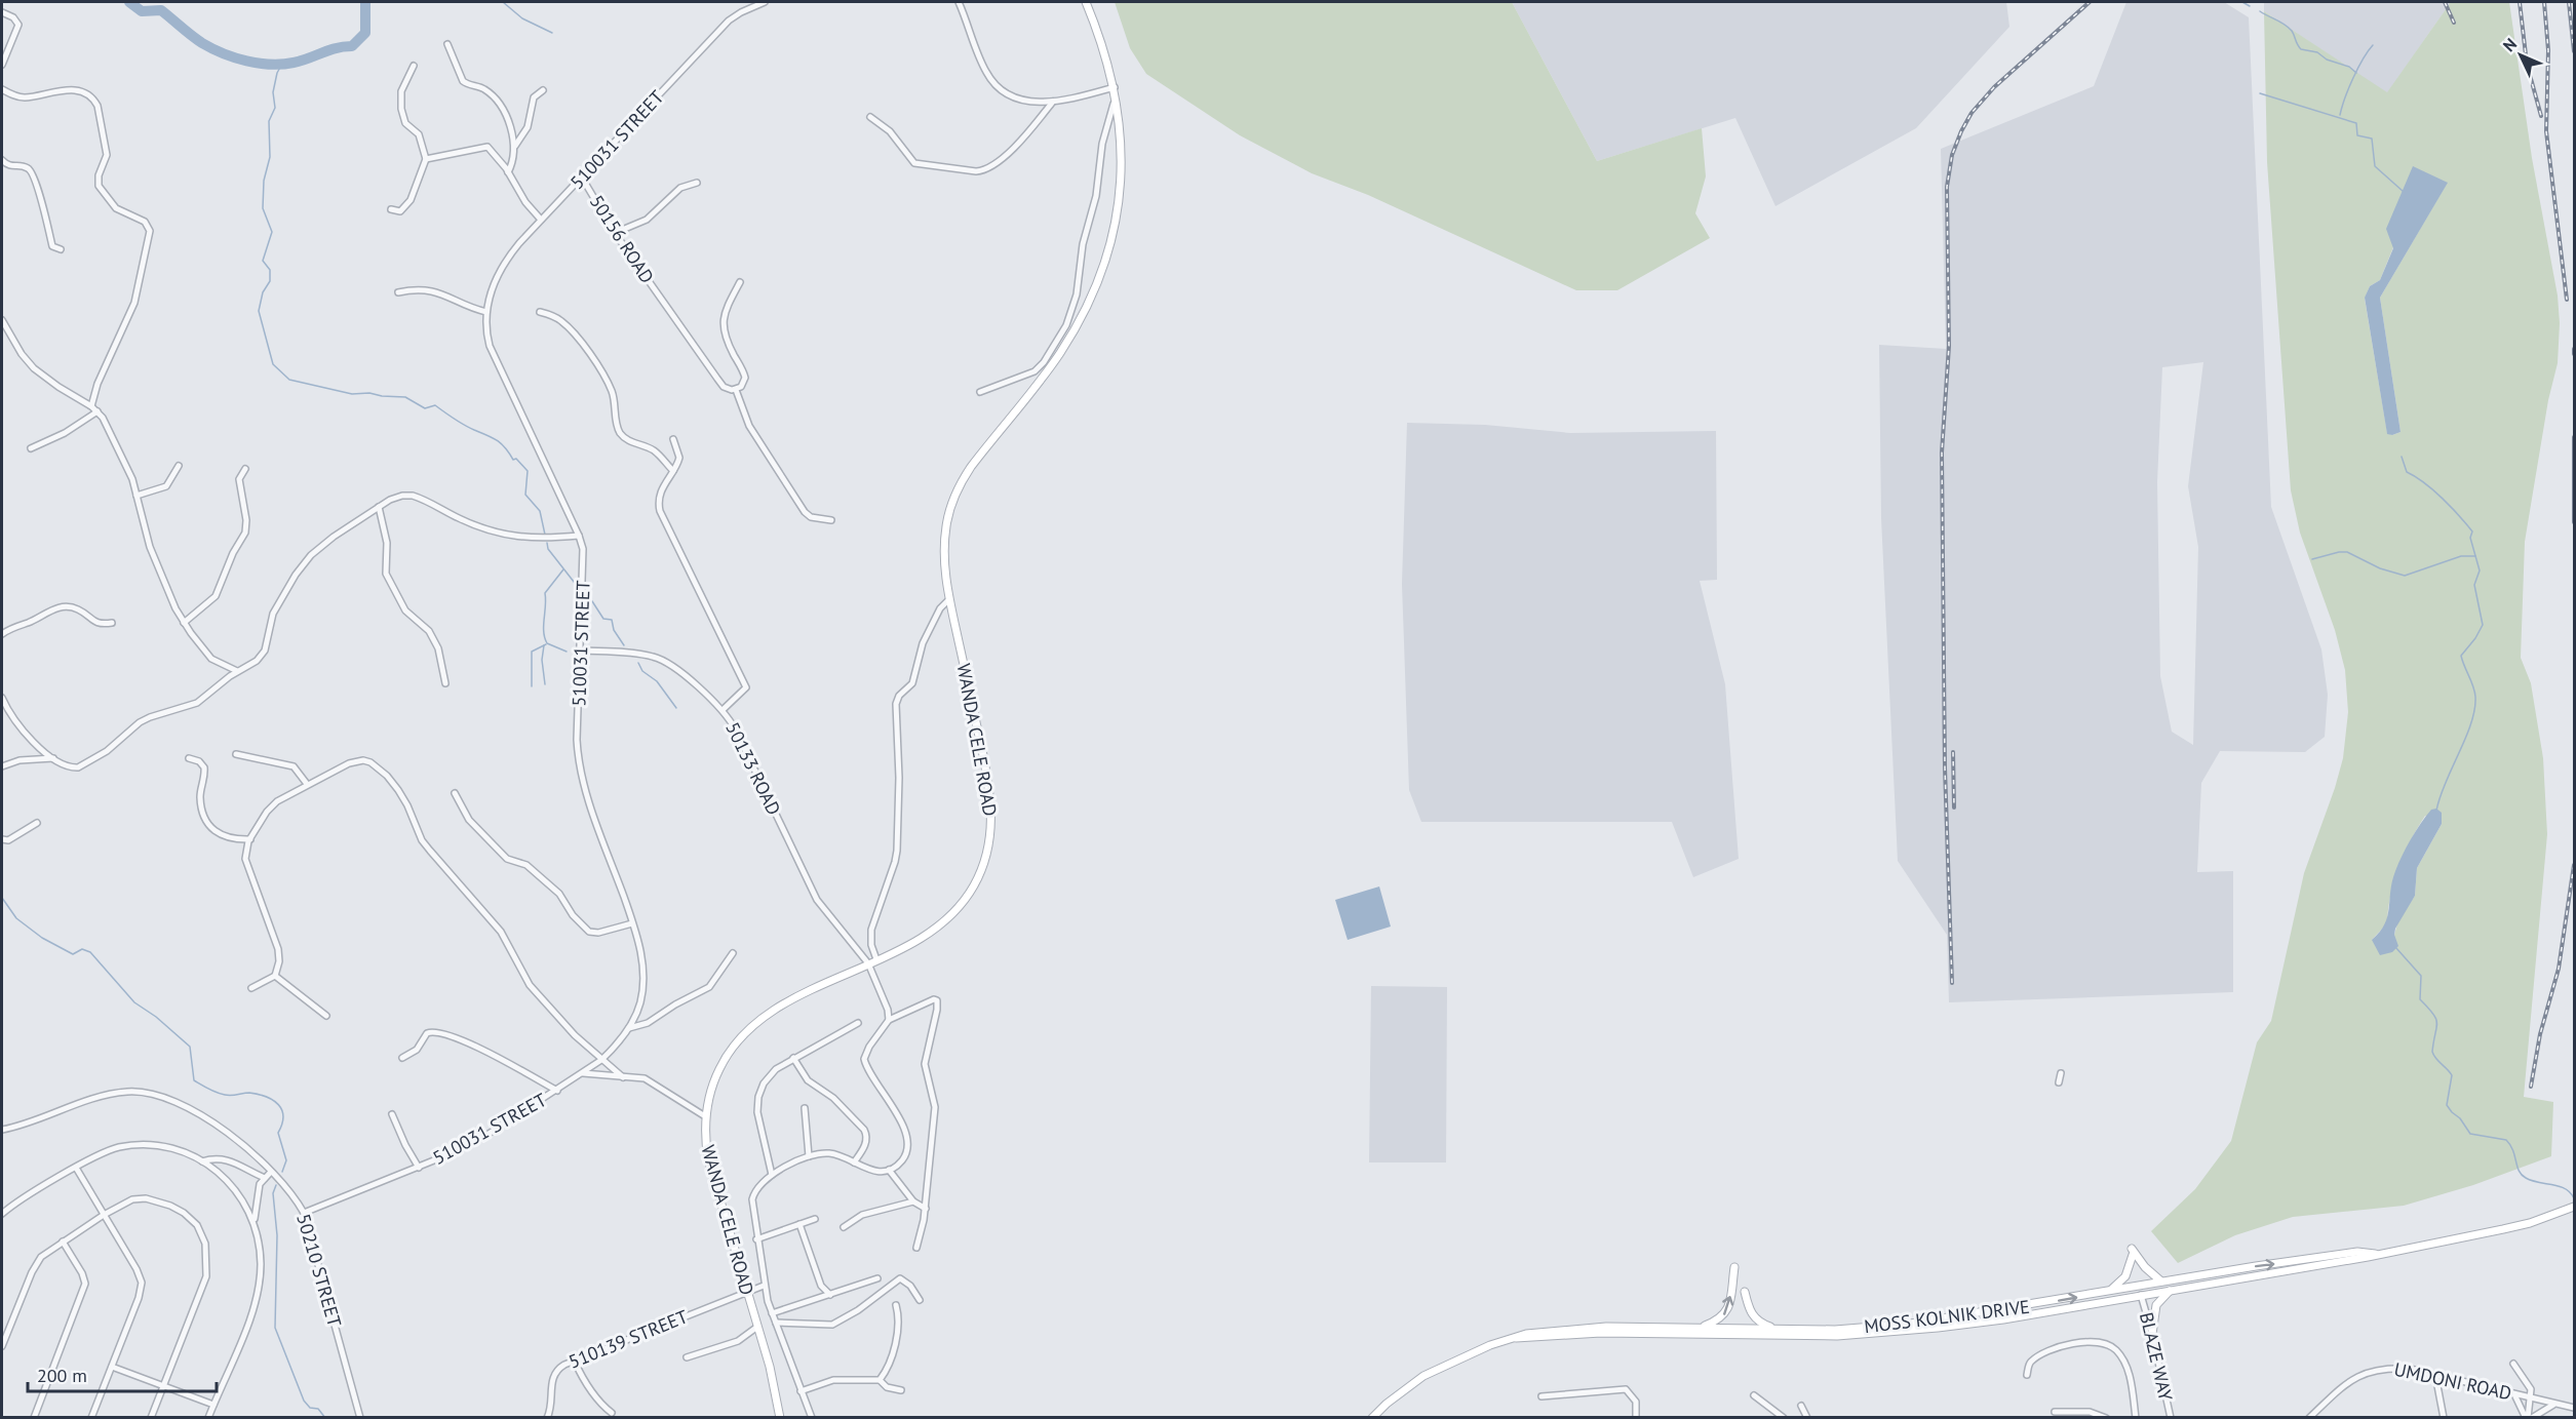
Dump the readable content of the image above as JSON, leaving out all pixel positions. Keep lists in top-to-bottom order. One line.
{"streets":{"main road":["WANDA CELE ROAD","MOSS KOLNIK DRIVE"],"street":["510031 STREET","50156 ROAD","50133 ROAD","50210 STREET","510139 STREET","BLAZE WAY","UMDONI ROAD"]},"crossings":[["510031 STREET","50156 ROAD"],["510031 STREET","50133 ROAD"],["510031 STREET","50210 STREET"],["WANDA CELE ROAD","50133 ROAD"],["WANDA CELE ROAD","510139 STREET"],["MOSS KOLNIK DRIVE","BLAZE WAY"]],"scale_bar":"200 m","north":"top left"}
